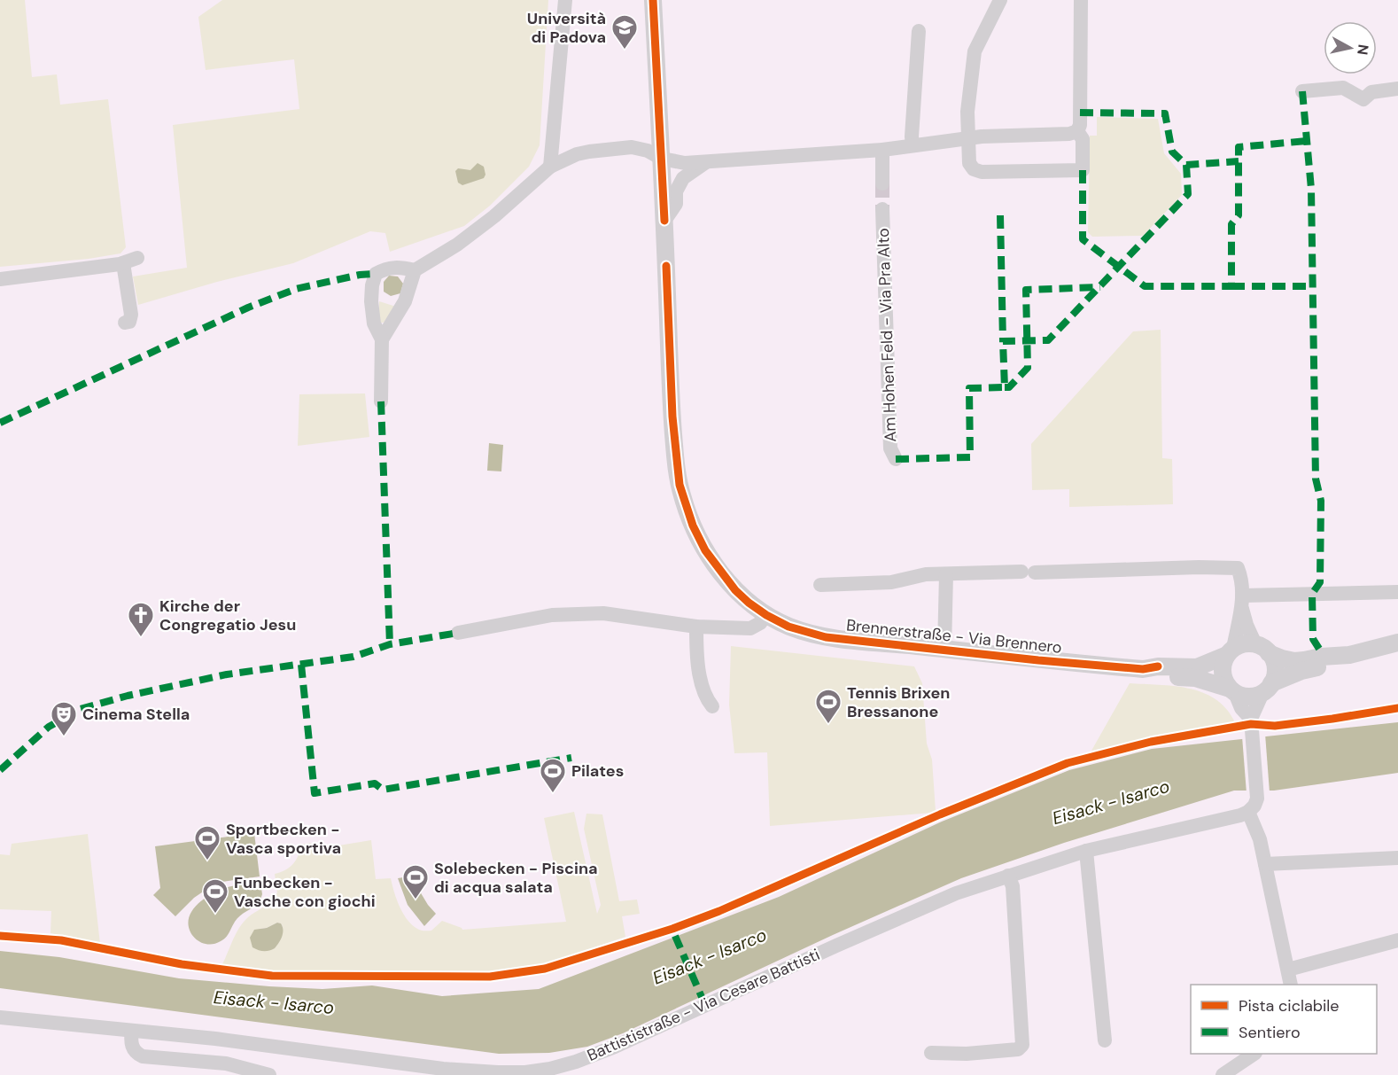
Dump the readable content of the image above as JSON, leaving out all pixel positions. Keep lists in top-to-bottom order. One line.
{"streets":{"main road":["Brennerstraße - Via Brennero"],"street":["Am Hohen Feld - Via Pra Alto","Battististraße - Via Cesare Battisti"]},"water":["Eisack - Isarco"],"places":{"school or university":["Università di Padova"],"church":["Kirche der Congregatio Jesu"],"sports":["Tennis Brixen Bressanone","Pilates","Sportbecken - Vasca sportiva","Solebecken - Piscina di acqua salata","Funbecken - Vasche con giochi"],"theatre":["Cinema Stella"]},"legend":["Pista ciclabile","Sentiero"],"north":"right"}
